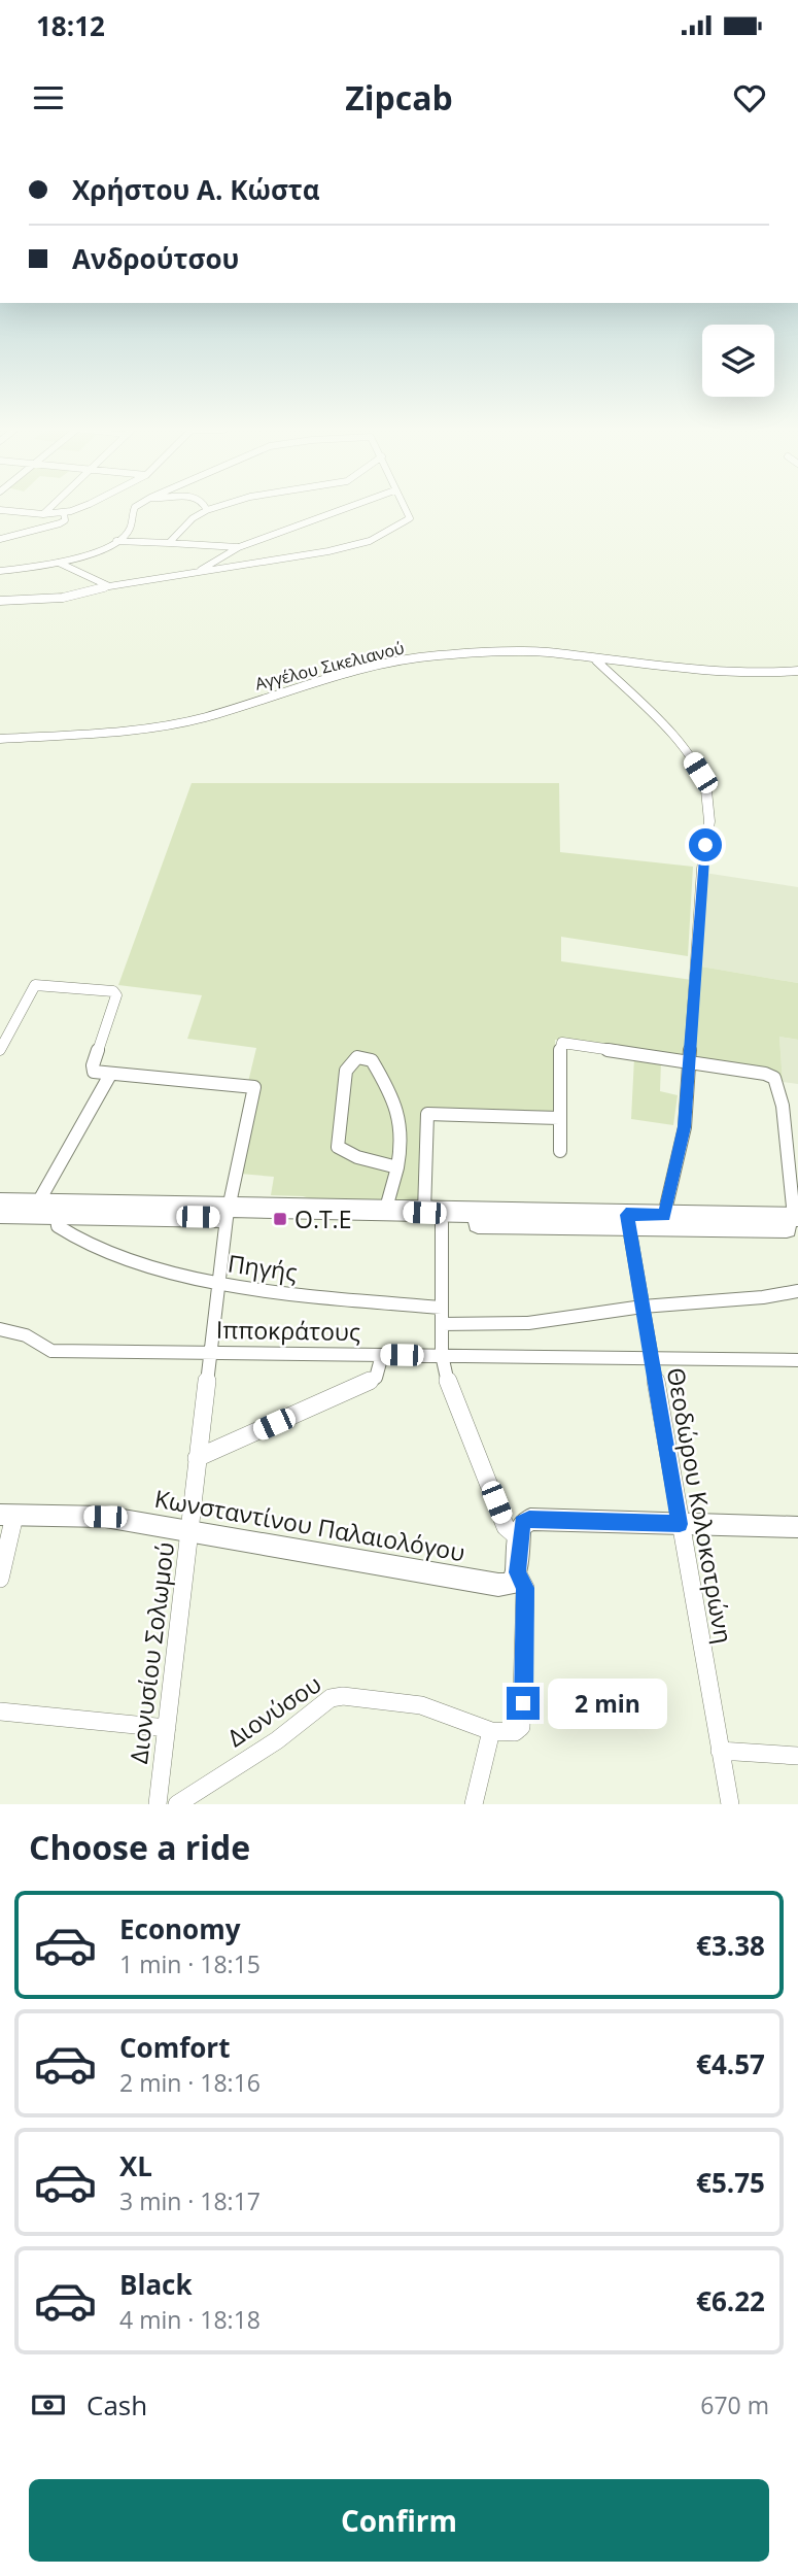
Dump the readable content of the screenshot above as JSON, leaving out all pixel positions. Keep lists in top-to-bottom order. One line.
{"streets":{"street":["Αγγέλου Σικελιανού","Πηγής","Ιπποκράτους","Θεοδώρου Κολοκοτρώνη","Κωνσταντίνου Παλαιολόγου","Διονυσίου Σολωμού","Διονύσου"]},"crossings":[["Πηγής","Διονυσίου Σολωμού"],["Ιπποκράτους","Θεοδώρου Κολοκοτρώνη"],["Ιπποκράτους","Διονυσίου Σολωμού"],["Κωνσταντίνου Παλαιολόγου","Διονυσίου Σολωμού"]],"places":{"transit":["Ο.Τ.Ε"]},"page":{"status":"18:12","header":"Zipcab","banner":["Χρήστου Α. Κώστα","Ανδρούτσου"],"bubble":"2 min","heading":"Choose a ride","list":[{"name":"Economy","note":"1 min · 18:15","value":"€3.38"},{"name":"Comfort","note":"2 min · 18:16","value":"€4.57"},{"name":"XL","note":"3 min · 18:17","value":"€5.75"},{"name":"Black","note":"4 min · 18:18","value":"€6.22"}],"pay":["Cash","670 m"],"buttons":"Confirm"}}
